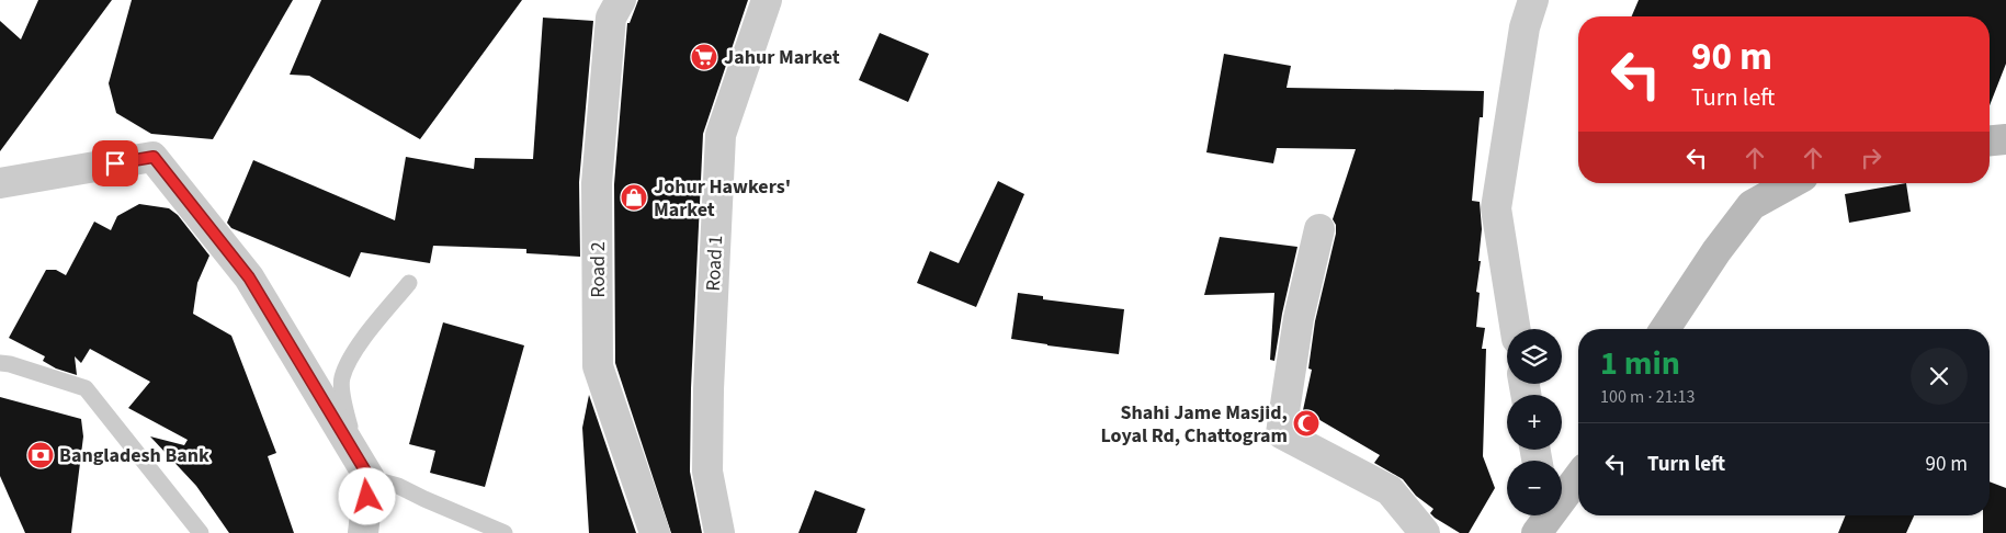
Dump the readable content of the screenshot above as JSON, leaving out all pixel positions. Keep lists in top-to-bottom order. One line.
{"streets":{"street":["Road 1","Road 2"]},"places":{"supermarket":["Jahur Market"],"shop":["Johur Hawkers' Market"],"mosque":["Shahi Jame Masjid, Loyal Rd, Chattogram"],"bank":["Bangladesh Bank"]},"page":{"turn":["90 m","Turn left"],"map_buttons":["+","−"],"heading":["1 min","100 m · 21:13"],"list":[{"name":"Turn left","value":"90 m"}]}}
